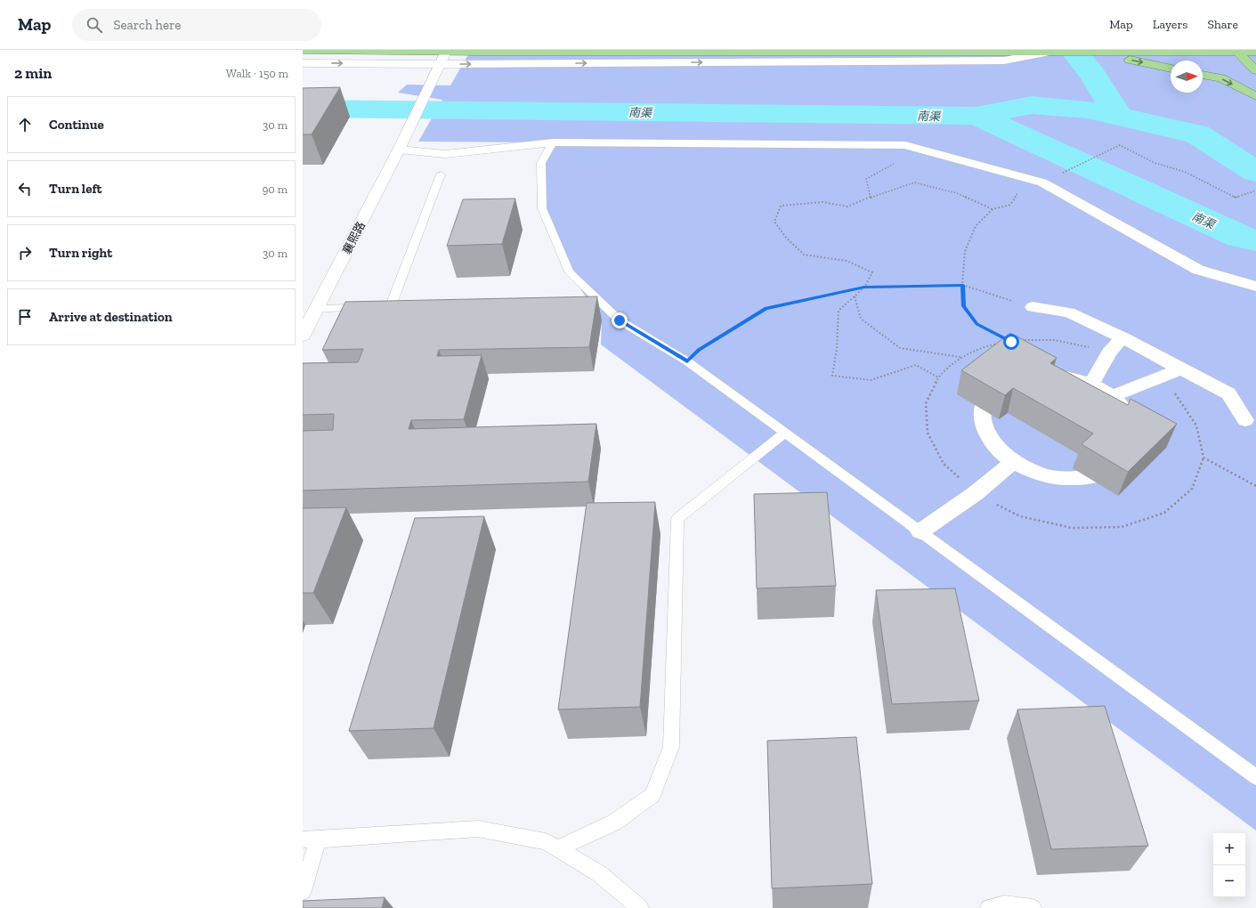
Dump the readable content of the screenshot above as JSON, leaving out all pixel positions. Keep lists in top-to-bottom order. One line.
{"streets":{"street":["襄熙路"]},"water":["南渠"],"north":"right","page":{"header":"Map","search":"Search here","nav":["Map","Layers","Share"],"heading":["2 min","Walk · 150 m"],"list":[["Continue","30 m"],["Turn left","90 m"],["Turn right","30 m"],"Arrive at destination"],"map_buttons":["+","−"]}}
